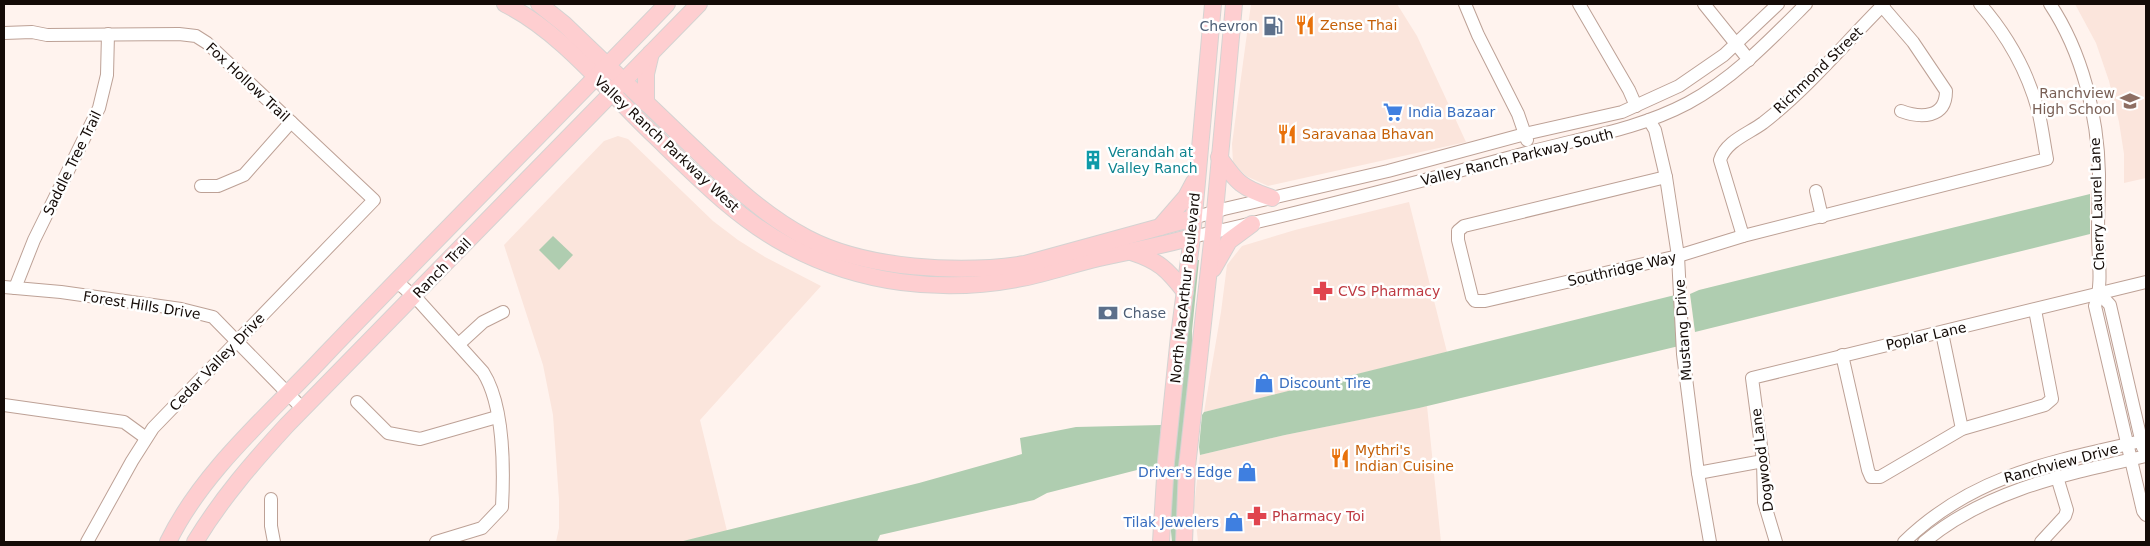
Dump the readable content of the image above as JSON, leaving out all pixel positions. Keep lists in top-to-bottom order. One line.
{"streets":{"main road":["Valley Ranch Parkway West","Ranch Trail","North MacArthur Boulevard"],"street":["Richmond Street","Fox Hollow Trail","Valley Ranch Parkway South","Saddle Tree Trail","Cherry Laurel Lane","Southridge Way","Forest Hills Drive","Mustang Drive","Poplar Lane","Cedar Valley Drive","Dogwood Lane","Ranchview Drive"]},"crossings":[["Richmond Street","Southridge Way"],["Fox Hollow Trail","Saddle Tree Trail"],["Fox Hollow Trail","Cedar Valley Drive"],["Valley Ranch Parkway West","Valley Ranch Parkway South"],["Valley Ranch Parkway West","Ranch Trail"],["Valley Ranch Parkway West","North MacArthur Boulevard"],["Valley Ranch Parkway South","North MacArthur Boulevard"],["Valley Ranch Parkway South","Mustang Drive"],["Saddle Tree Trail","Forest Hills Drive"],["Cherry Laurel Lane","Poplar Lane"],["Cherry Laurel Lane","Ranchview Drive"],["Ranch Trail","Forest Hills Drive"],["Southridge Way","Mustang Drive"],["Forest Hills Drive","Cedar Valley Drive"],["Poplar Lane","Dogwood Lane"]],"places":{"restaurant":["Zense Thai","Saravanaa Bhavan","Mythri's Indian Cuisine"],"fuel station":["Chevron"],"school or university":["Ranchview High School"],"supermarket":["India Bazaar"],"building":["Verandah at Valley Ranch"],"pharmacy":["CVS Pharmacy","Pharmacy Toi"],"bank":["Chase"],"shop":["Discount Tire","Driver's Edge","Tilak Jewelers"]}}
